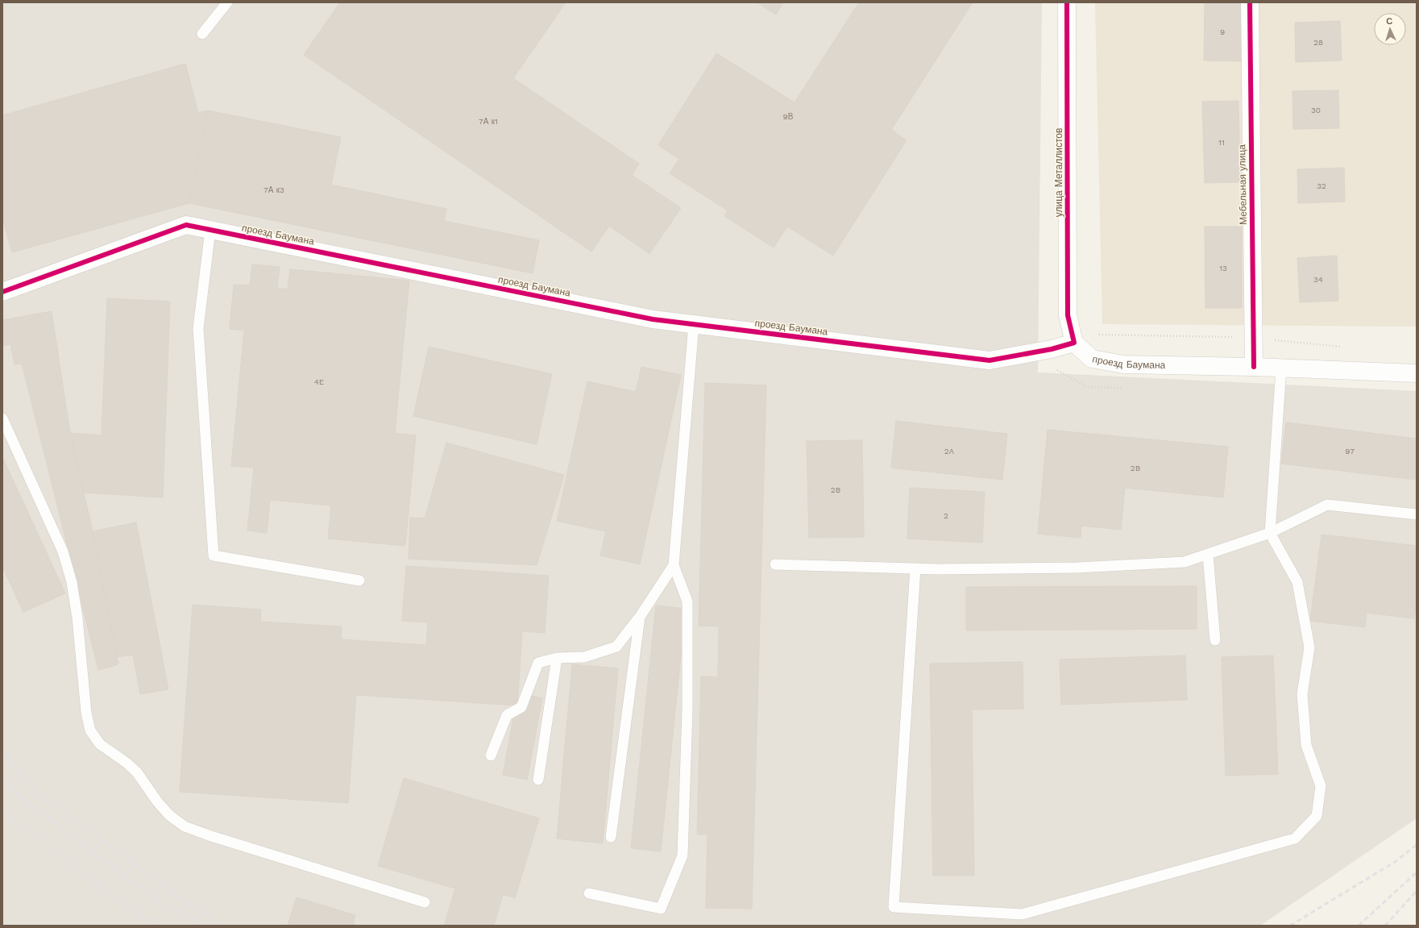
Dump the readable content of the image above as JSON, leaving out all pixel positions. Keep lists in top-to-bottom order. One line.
{"streets":{"street":["улица Металлистов","Мебельная улица","проезд Баумана"]},"crossings":[["улица Металлистов","проезд Баумана"],["Мебельная улица","проезд Баумана"]],"house_numbers":["9","28","30","9В","7А к1","11","32","7А к3","13","34","4E","2A","97","2B","2B","2"],"north":"top"}
